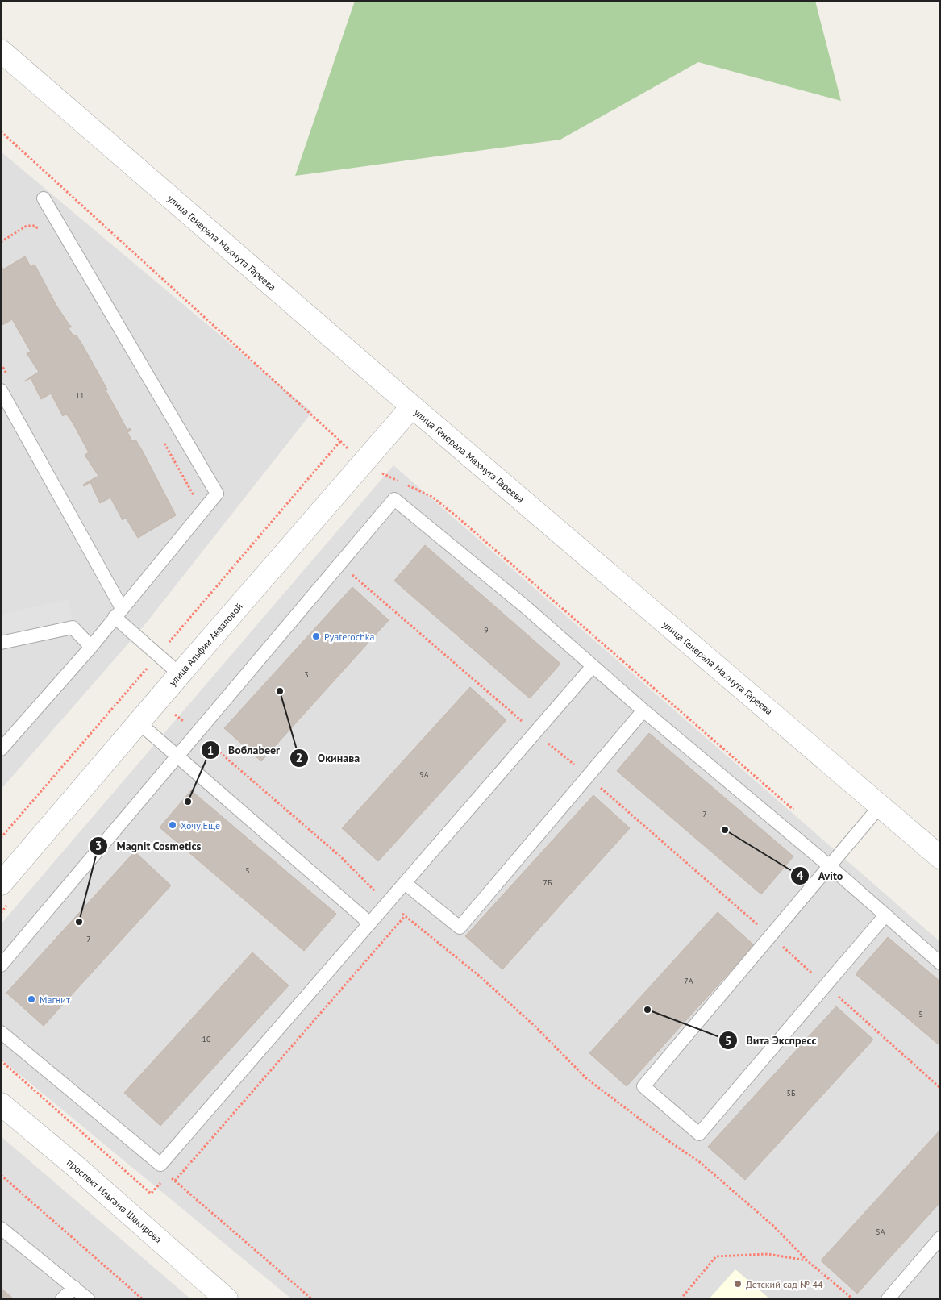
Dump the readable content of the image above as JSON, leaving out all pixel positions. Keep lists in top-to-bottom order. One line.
{"streets":{"street":["улица Генерала Махмута Гареева","улица Альфии Авзаловой","проспект Ильгама Шакирова"]},"crossings":[["улица Генерала Махмута Гареева","улица Альфии Авзаловой"]],"places":["Pyaterochka","Окинава","Воблаbeer","Хочу Ещё","Avito","Magnit Cosmetics","Магнит","Вита Экспресс","Детский сад № 44"],"house_numbers":["11","9","3","9А","7","5","7Б","7","7А","5","10","5Б","5А"]}
